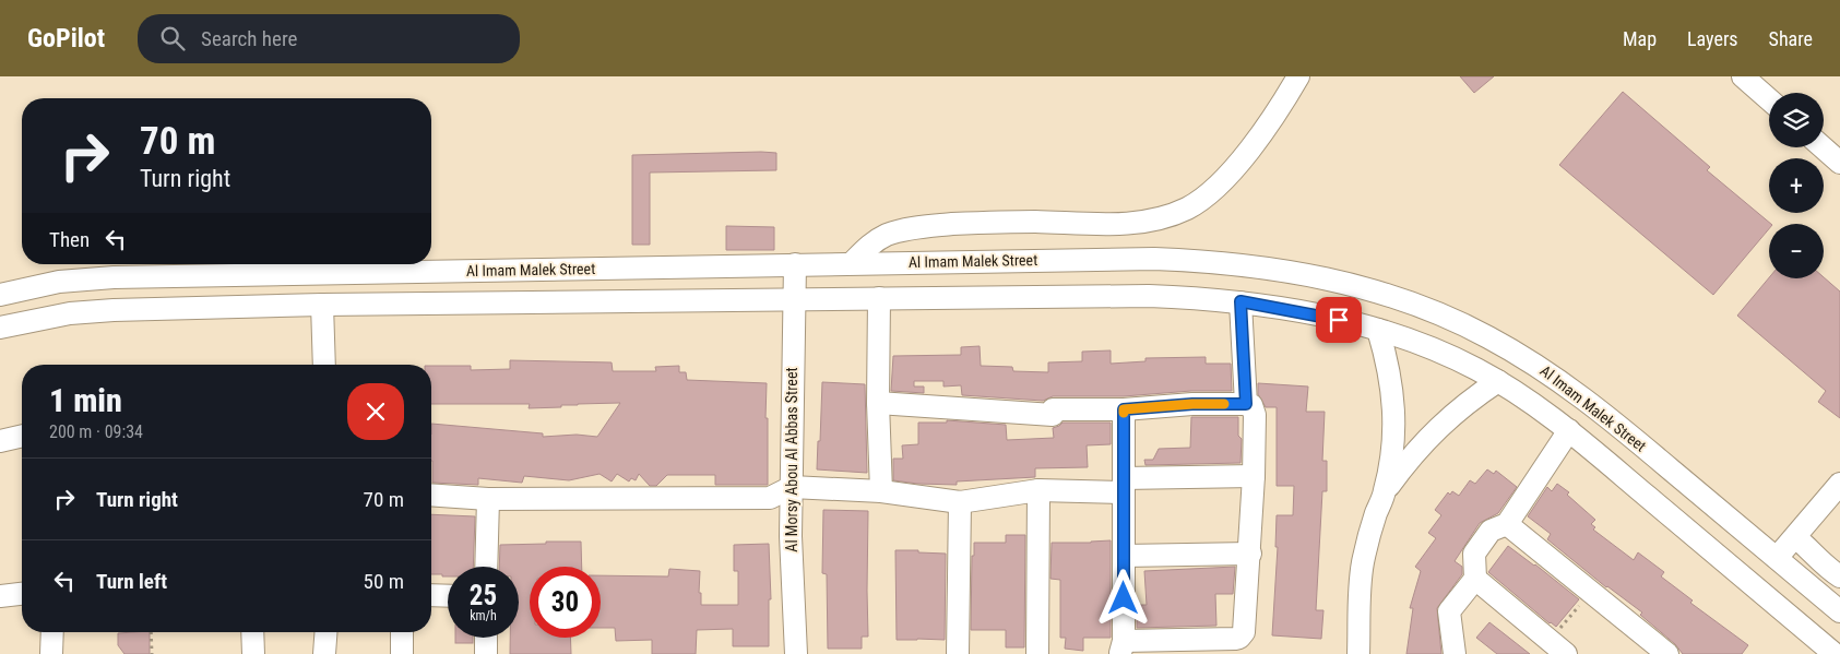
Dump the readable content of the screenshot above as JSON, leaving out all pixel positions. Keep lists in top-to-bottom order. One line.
{"streets":{"street":["Al Imam Malek Street","Al Morsy Abou Al Abbas Street"]},"crossings":[["Al Imam Malek Street","Al Morsy Abou Al Abbas Street"]],"page":{"header":"GoPilot","search":"Search here","nav":["Map","Layers","Share"],"map_buttons":["+","−"],"turn":["70 m","Turn right"],"then":"Then","heading":["1 min","200 m · 09:34"],"list":[{"name":"Turn right","value":"70 m"},{"name":"Turn left","value":"50 m"}],"speed":"25 km/h","limit":"30"}}
